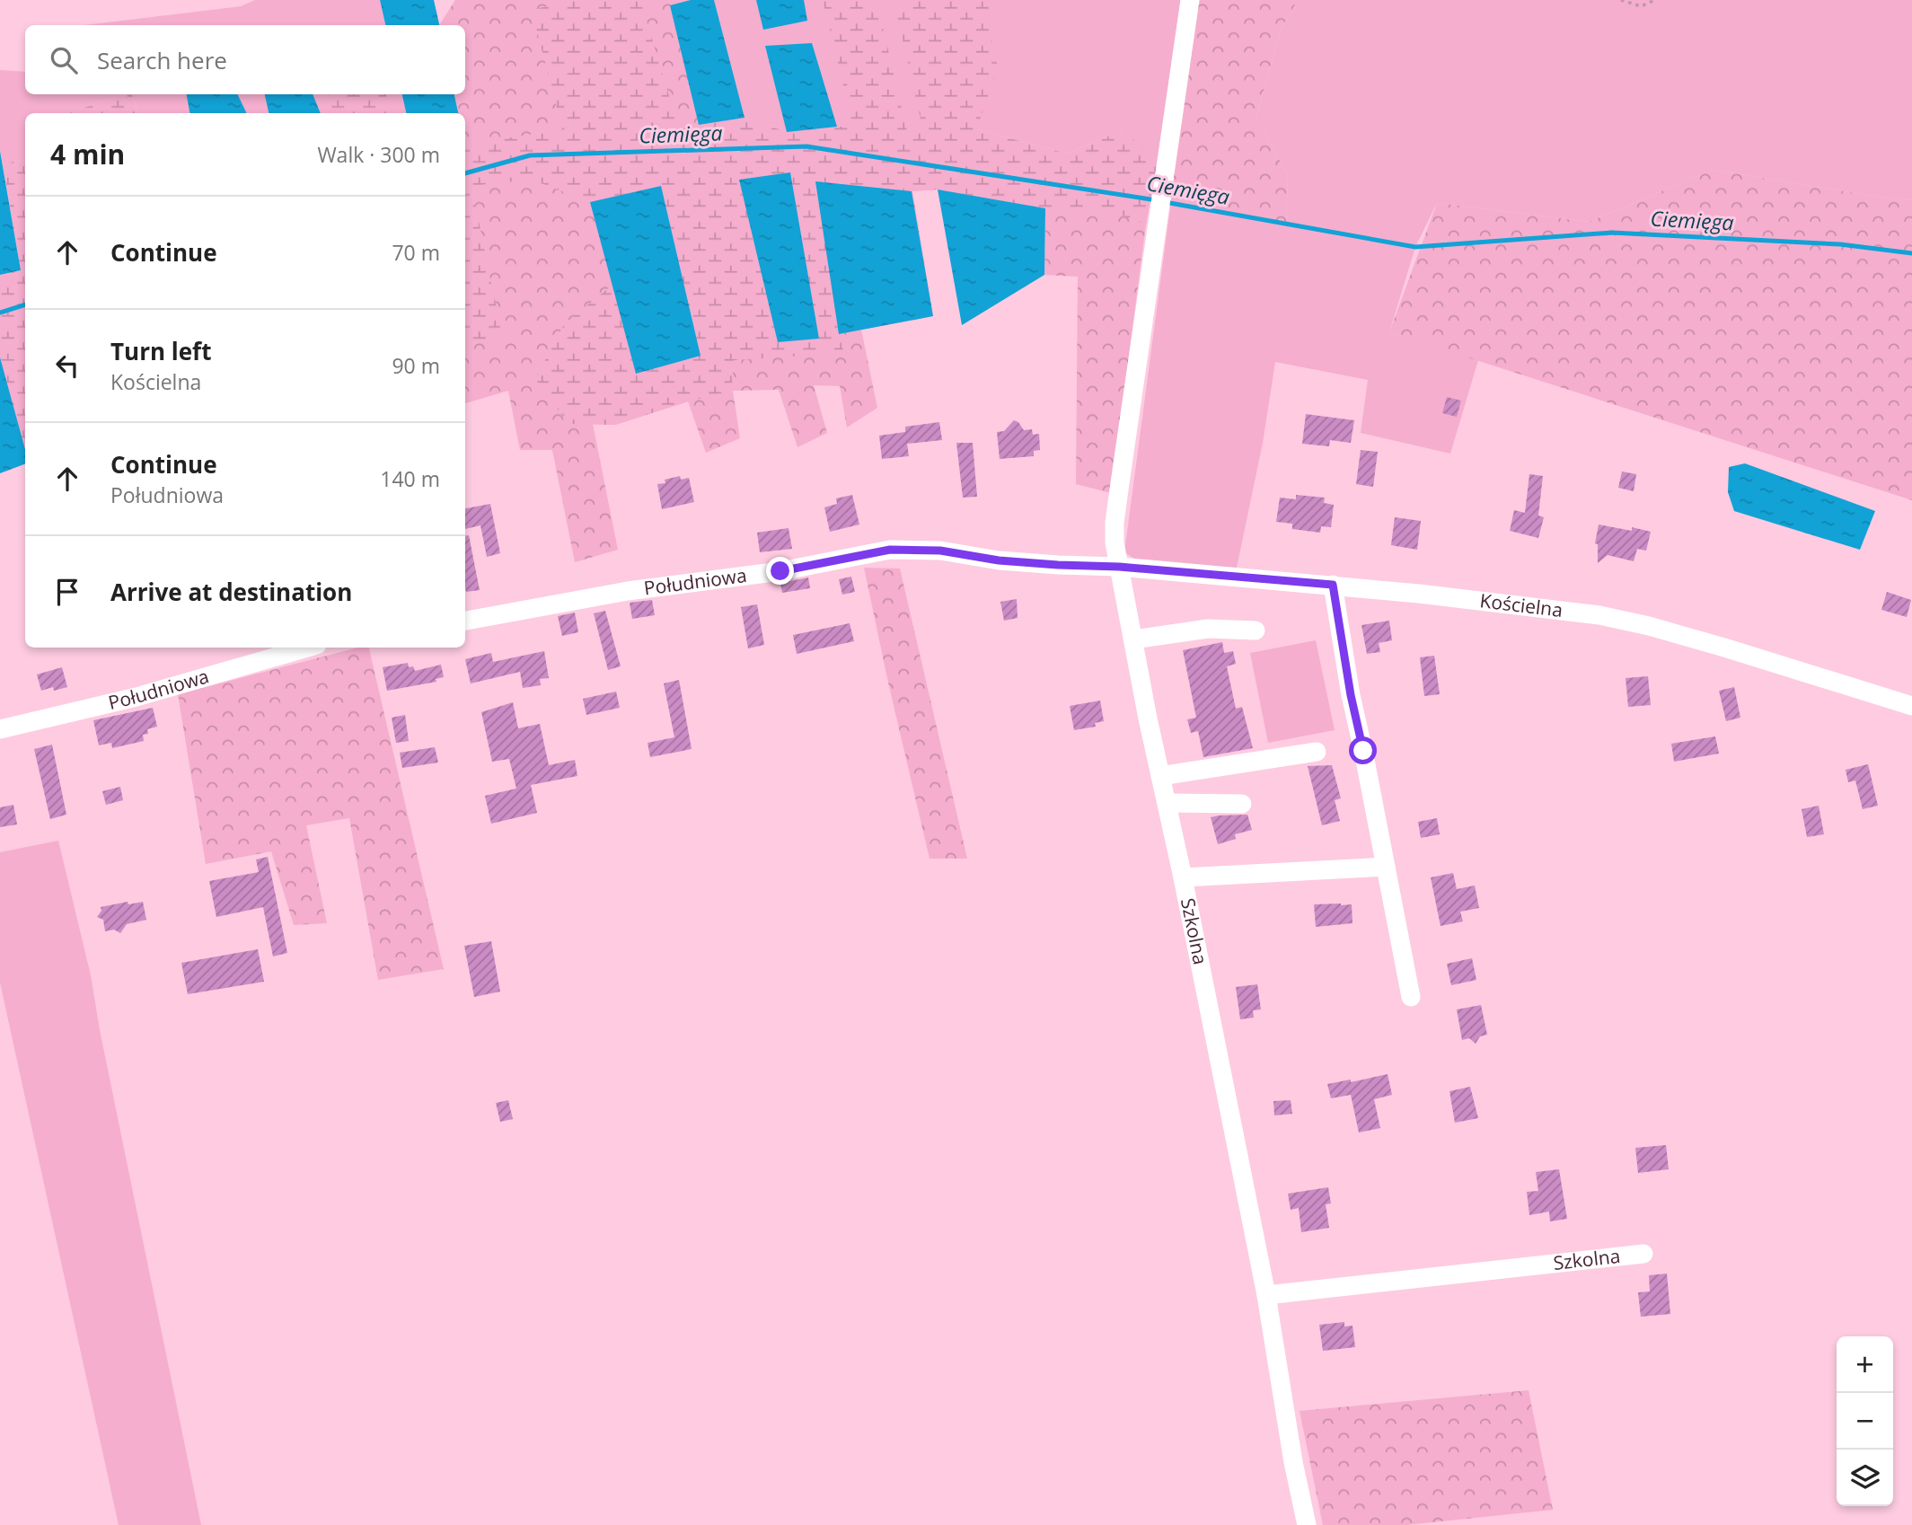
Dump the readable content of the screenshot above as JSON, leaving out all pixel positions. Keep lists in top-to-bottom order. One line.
{"streets":{"street":["Południowa","Kościelna","Szkolna"]},"crossings":[["Południowa","Kościelna"],["Południowa","Szkolna"],["Kościelna","Szkolna"]],"water":["Ciemięga"],"page":{"search":"Search here","heading":["4 min","Walk · 300 m"],"list":[["Continue","70 m"],["Turn left","Kościelna","90 m"],["Continue","Południowa","140 m"],"Arrive at destination"],"map_buttons":["+","−"]}}
